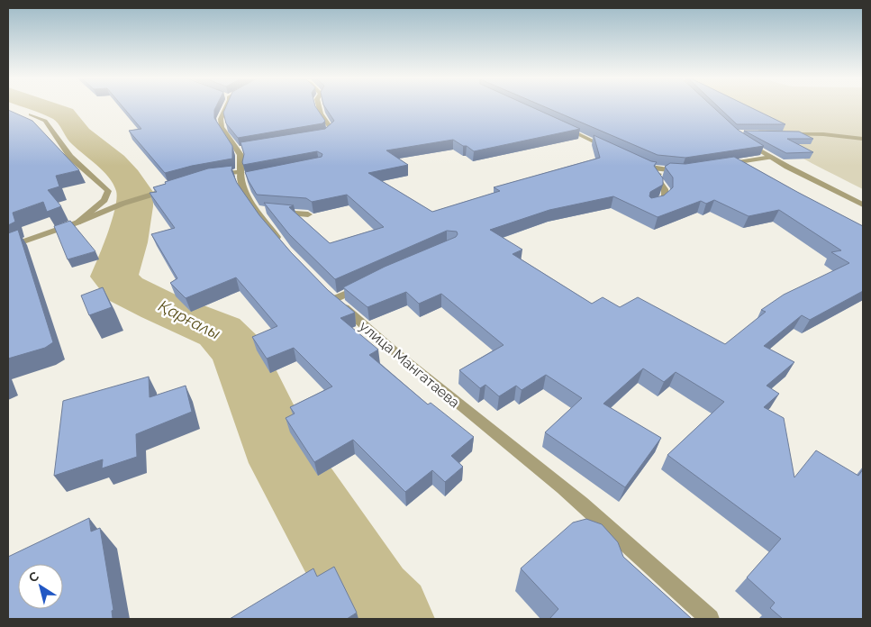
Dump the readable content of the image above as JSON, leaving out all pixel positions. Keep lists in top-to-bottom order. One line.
{"streets":{"street":["улица Мангатаева"]},"water":["Қарғалы"],"north":"top left"}
